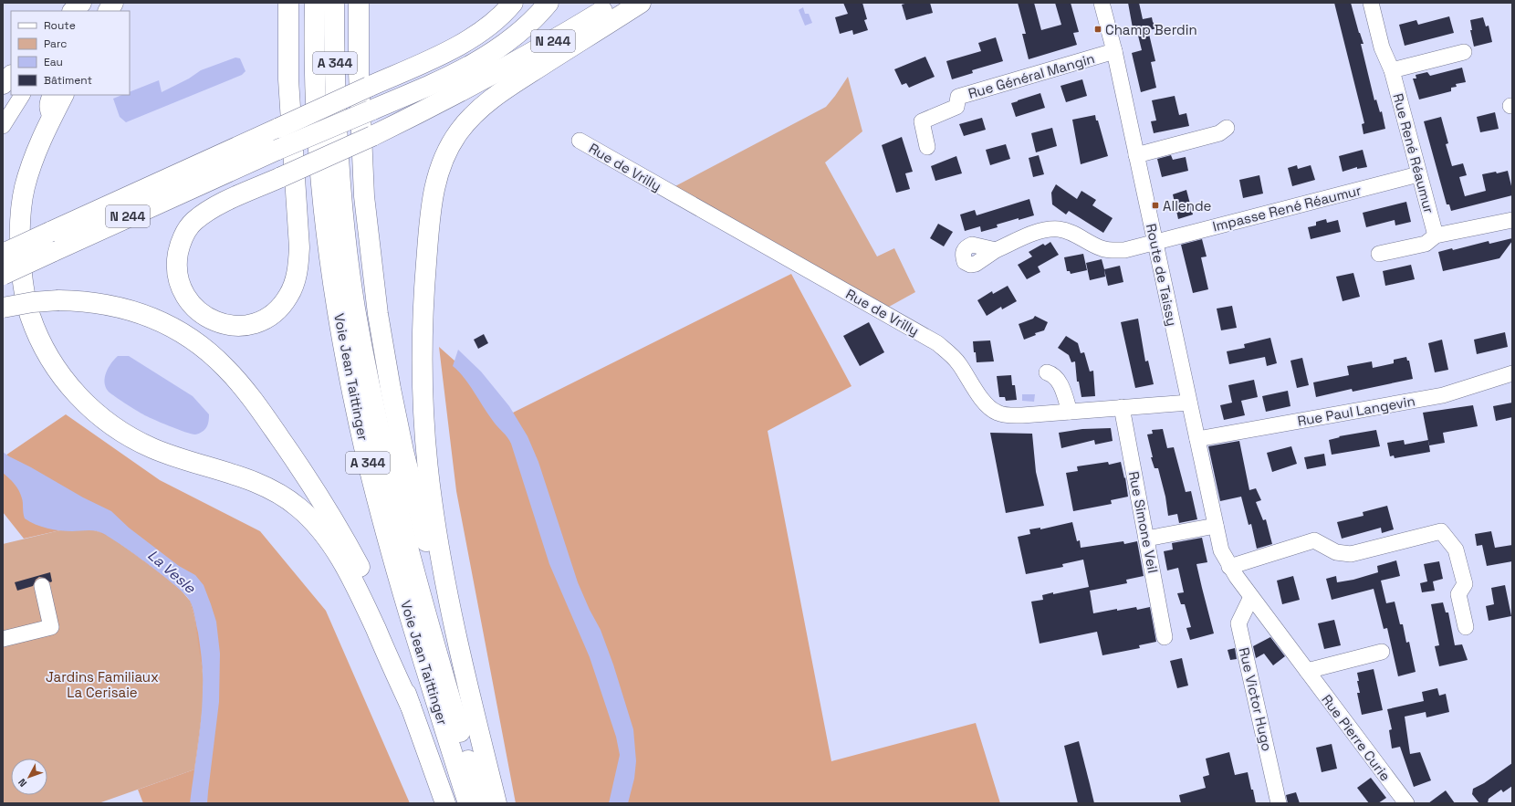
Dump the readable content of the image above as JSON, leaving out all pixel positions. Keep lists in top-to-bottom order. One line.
{"streets":{"highway":["N 244","A 344","Voie Jean Taittinger"],"street":["Rue Général Mangin","Rue René Réaumur","Rue de Vrilly","Impasse René Réaumur","Route de Taissy","Rue Paul Langevin","Rue Simone Veil","Rue Victor Hugo","Rue Pierre Curie"]},"crossings":[["Rue Général Mangin","Route de Taissy"],["Rue René Réaumur","Impasse René Réaumur"],["Rue de Vrilly","Route de Taissy"],["Rue de Vrilly","Rue Simone Veil"],["Impasse René Réaumur","Route de Taissy"],["Route de Taissy","Rue Paul Langevin"],["Rue Victor Hugo","Rue Pierre Curie"]],"water":["La Vesle"],"parks":["Jardins Familiaux La Cerisaie"],"places":{"transit":["Champ Berdin","Allende"]},"legend":["Route","Parc","Eau","Bâtiment"],"north":"bottom left"}
